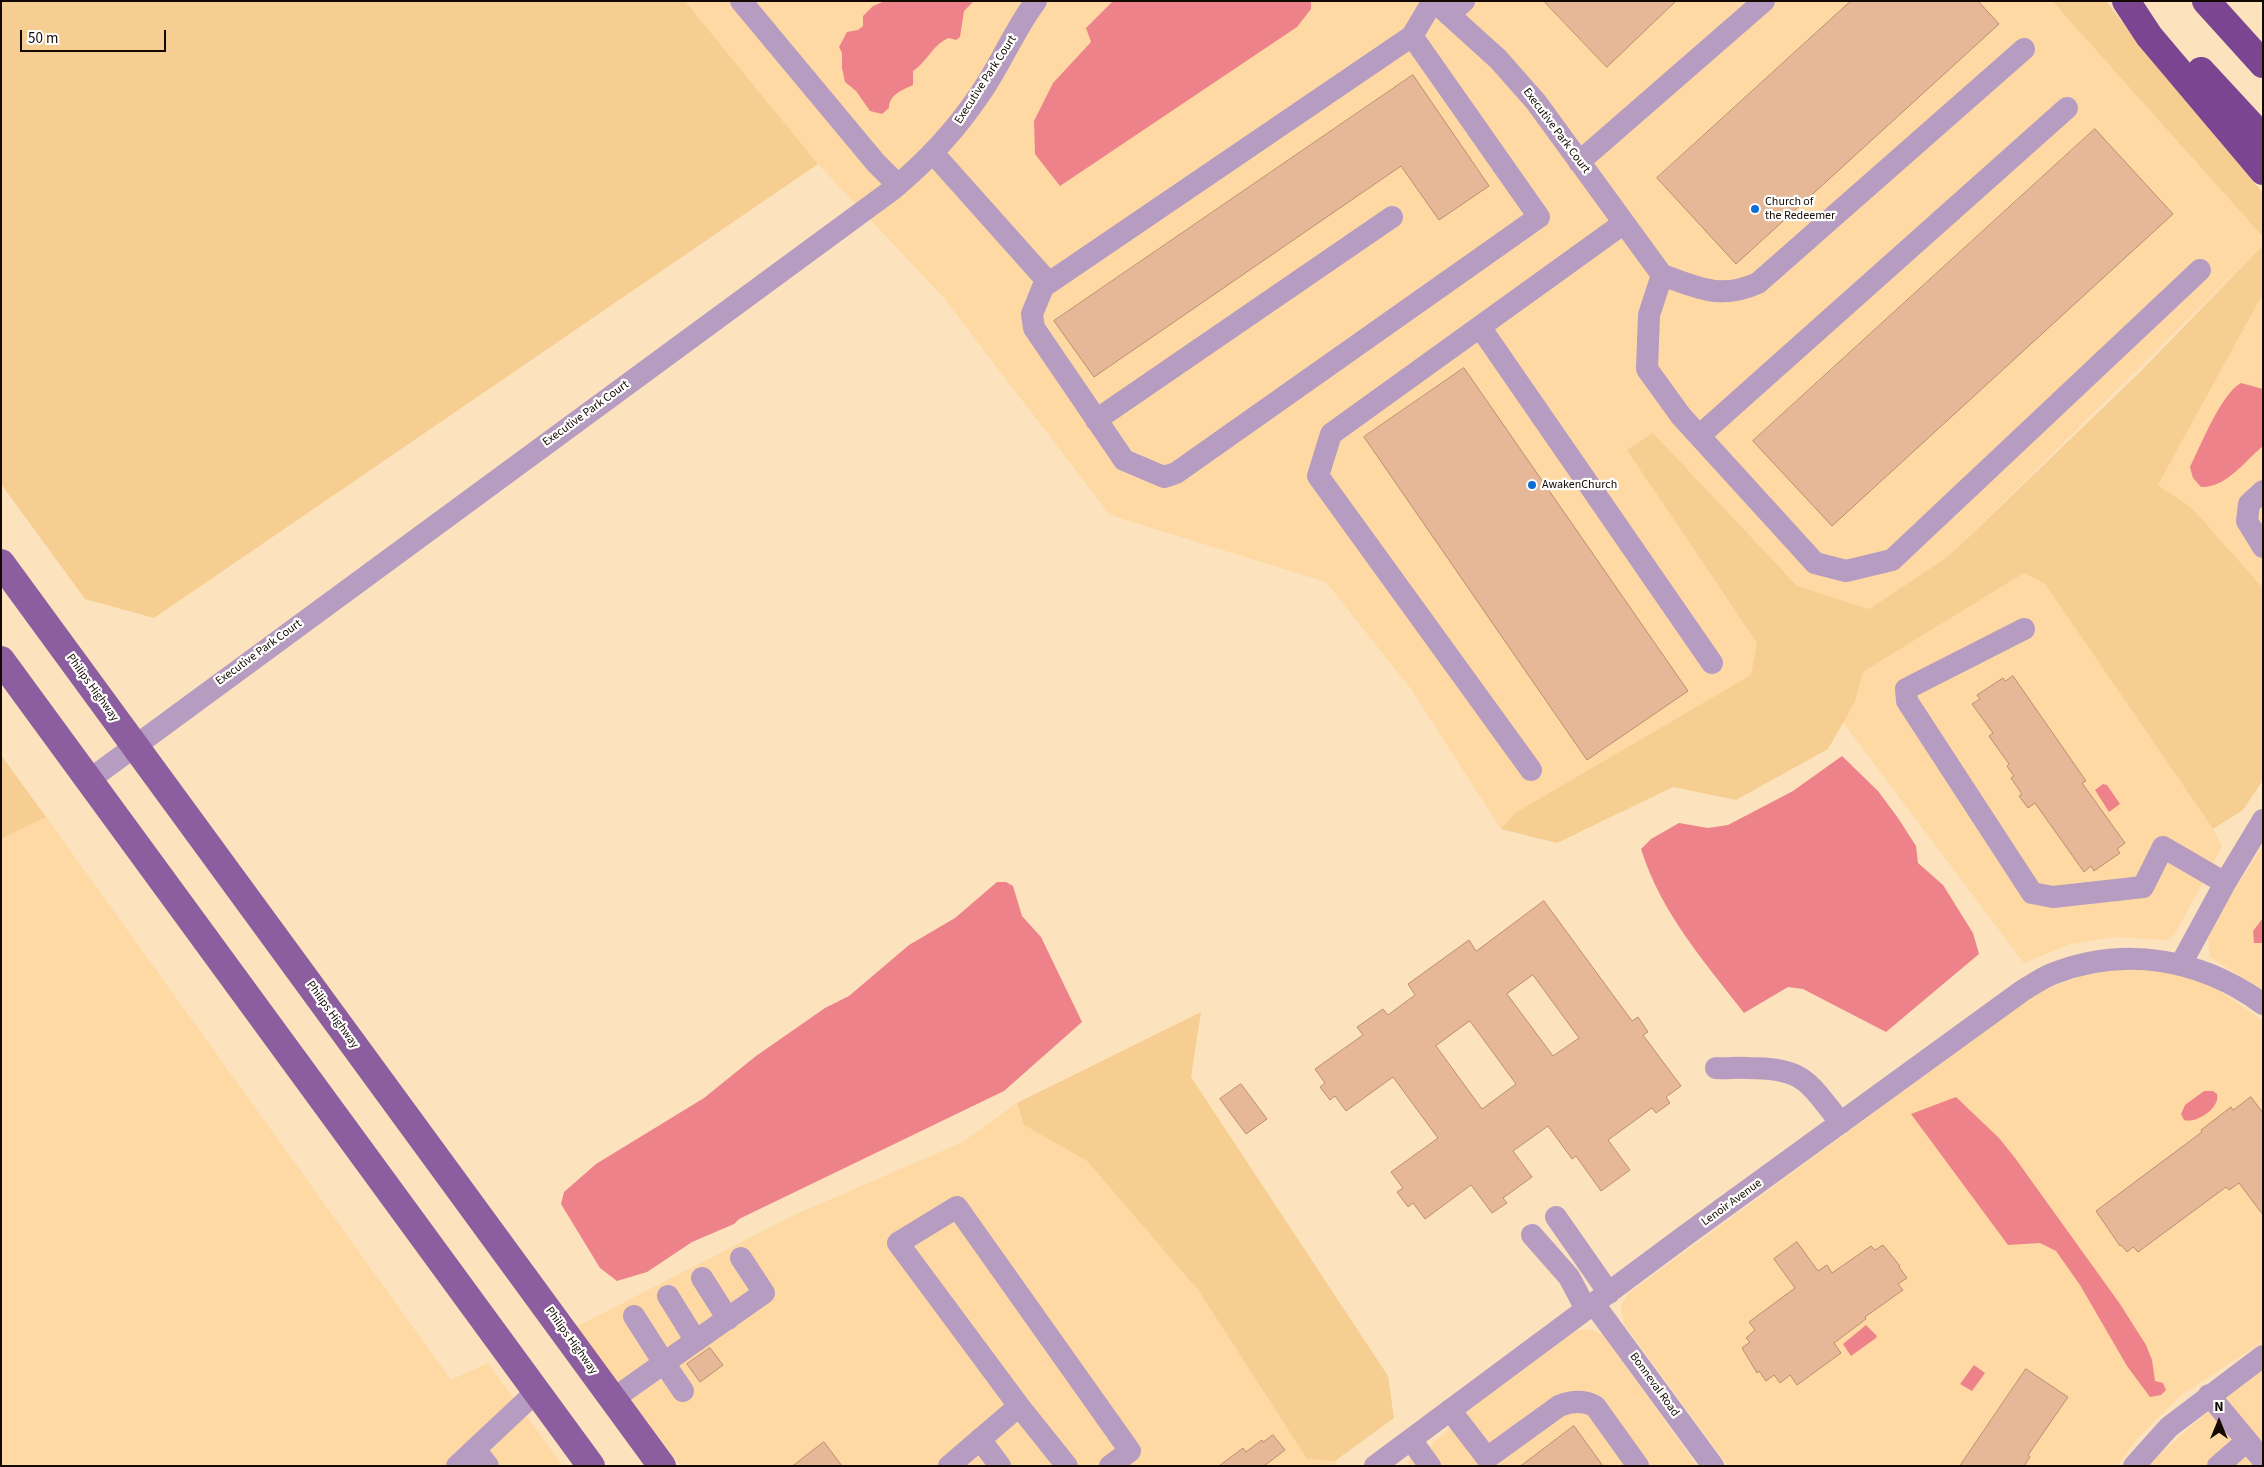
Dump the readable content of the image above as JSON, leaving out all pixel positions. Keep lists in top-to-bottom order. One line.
{"streets":{"main road":["Philips Highway"],"street":["Executive Park Court","Lenoir Avenue","Bonneval Road"]},"crossings":[["Executive Park Court","Philips Highway"],["Lenoir Avenue","Bonneval Road"]],"places":["Church of the Redeemer","AwakenChurch"],"scale_bar":"50 m","north":"top"}
